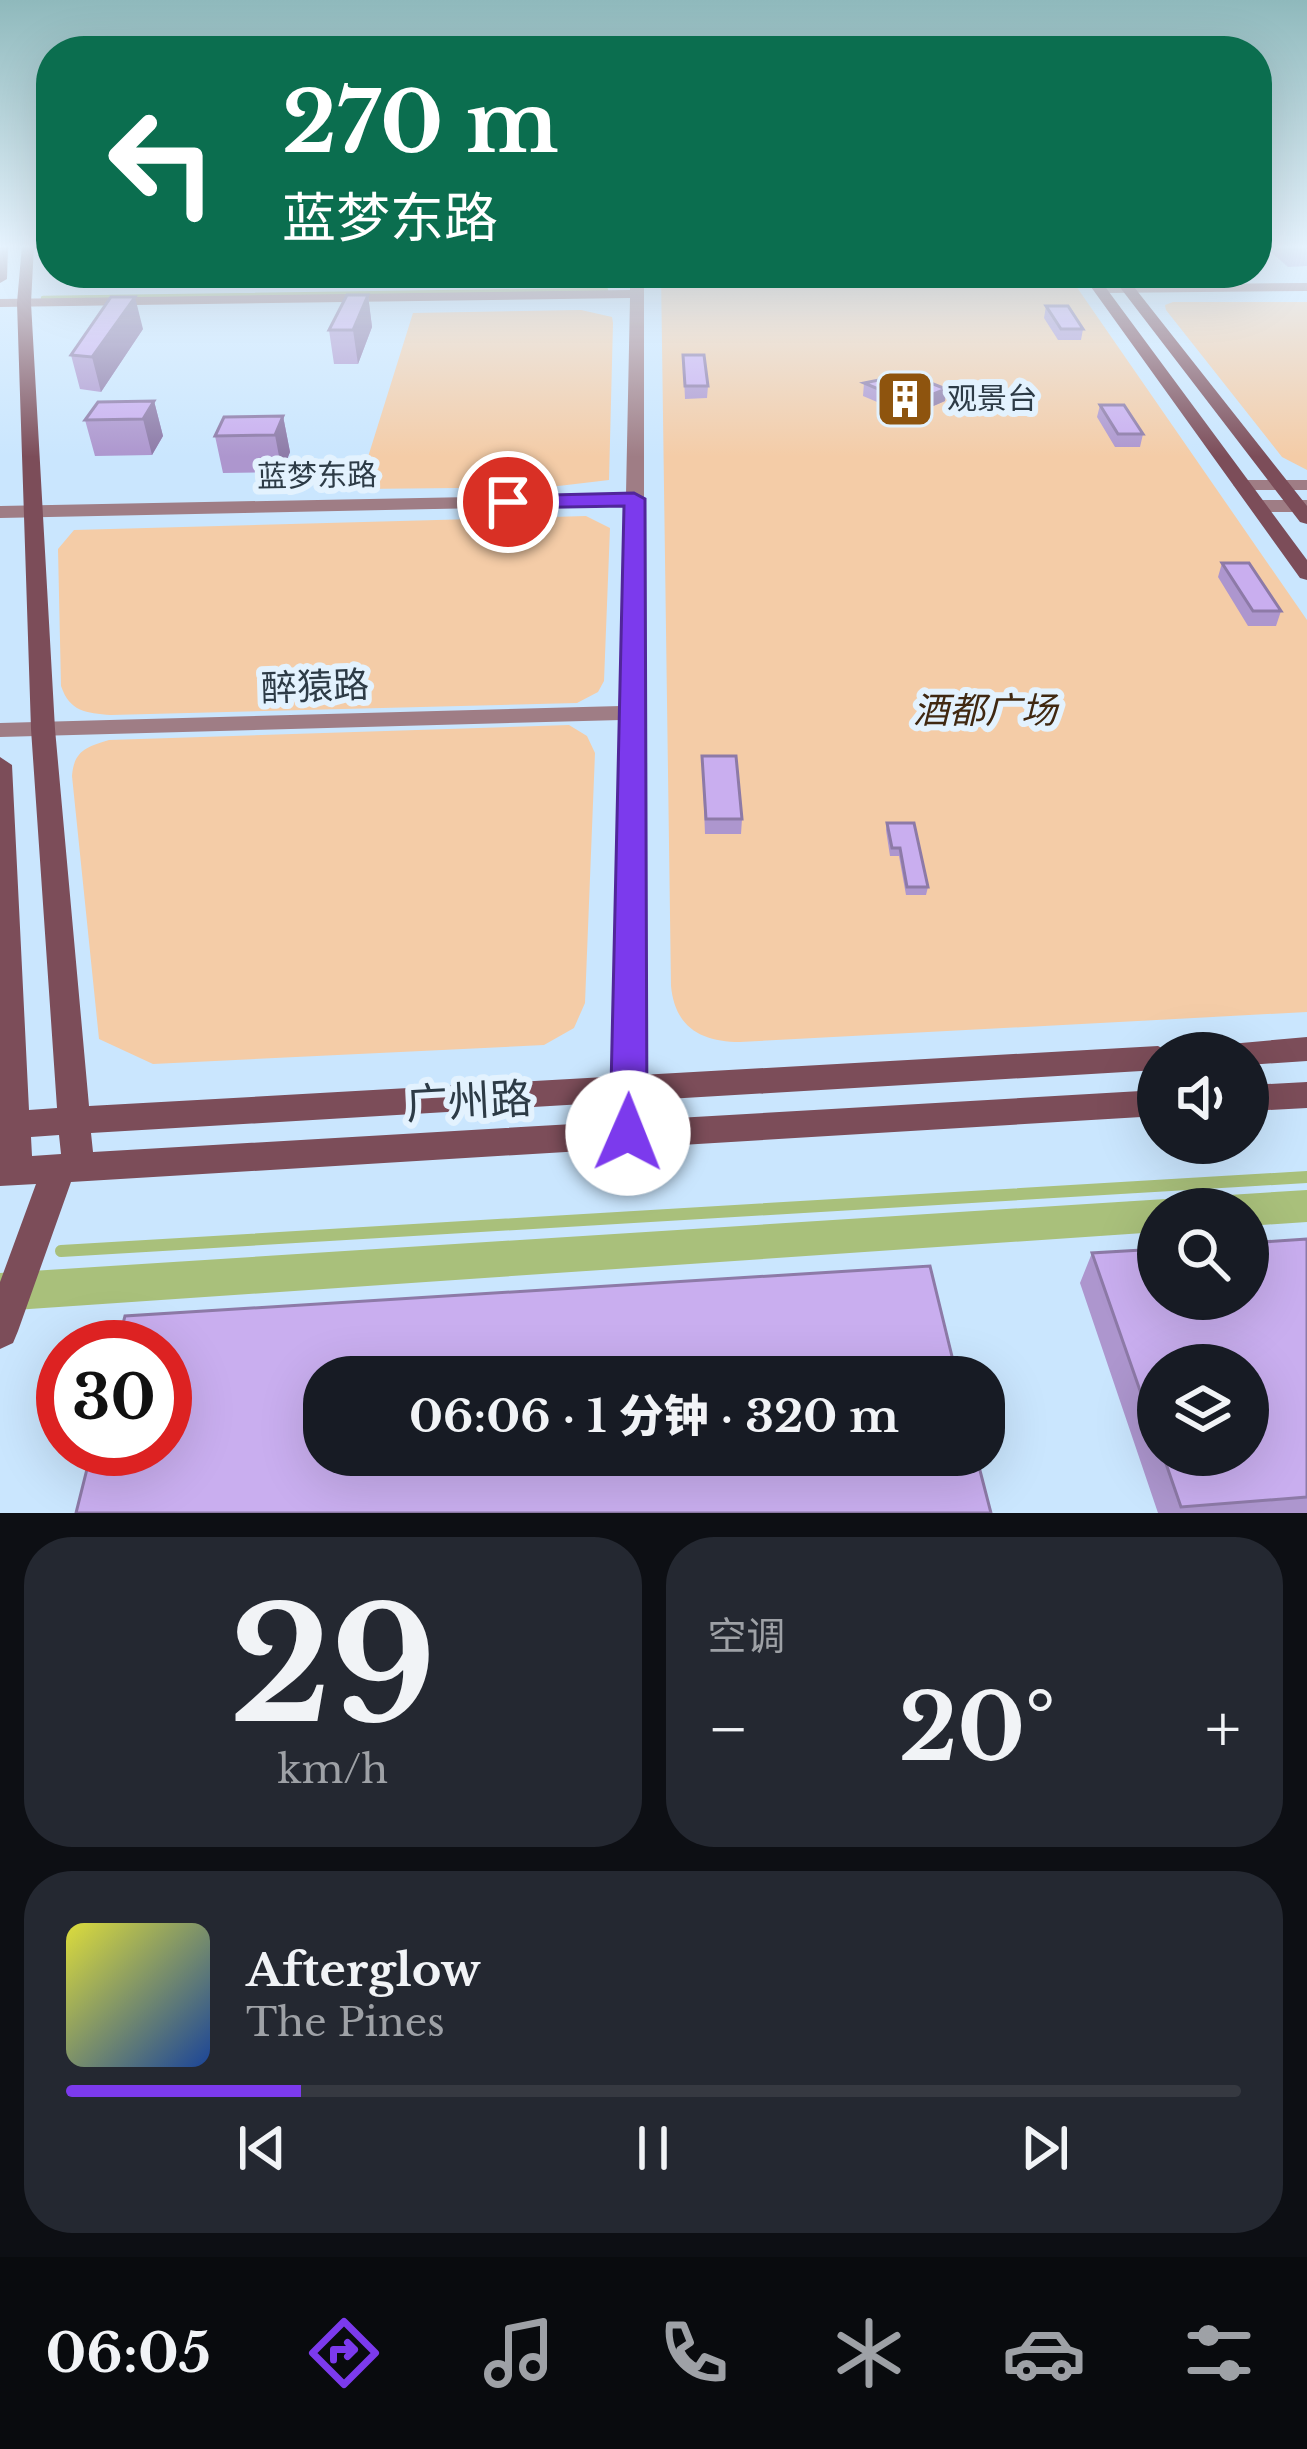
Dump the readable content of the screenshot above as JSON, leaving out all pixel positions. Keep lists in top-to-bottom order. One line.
{"streets":{"street":["蓝梦东路","醉猿路","广州路"]},"parks":["酒都广场"],"places":{"building":["观景台"]},"page":{"turn":["270 m","蓝梦东路"],"limit":"30","trip":"06:06 · 1 分钟 · 320 m","tile":[["29","km/h"],"空调"],"heat":["−","20°","+"],"song":["Afterglow","The Pines"],"tabs":"06:05"}}
